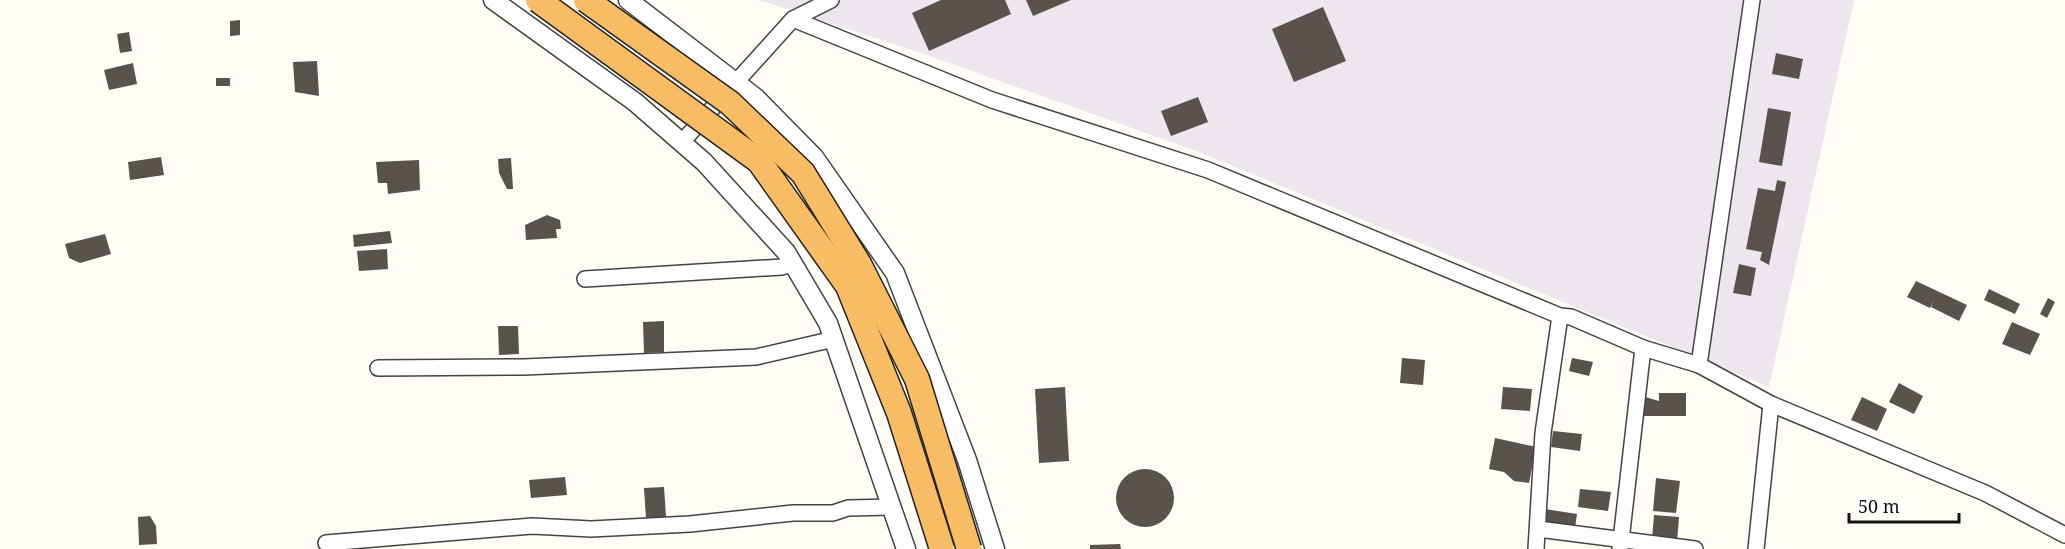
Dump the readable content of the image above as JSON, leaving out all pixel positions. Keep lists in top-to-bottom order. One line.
{"scale_bar":"50 m"}
